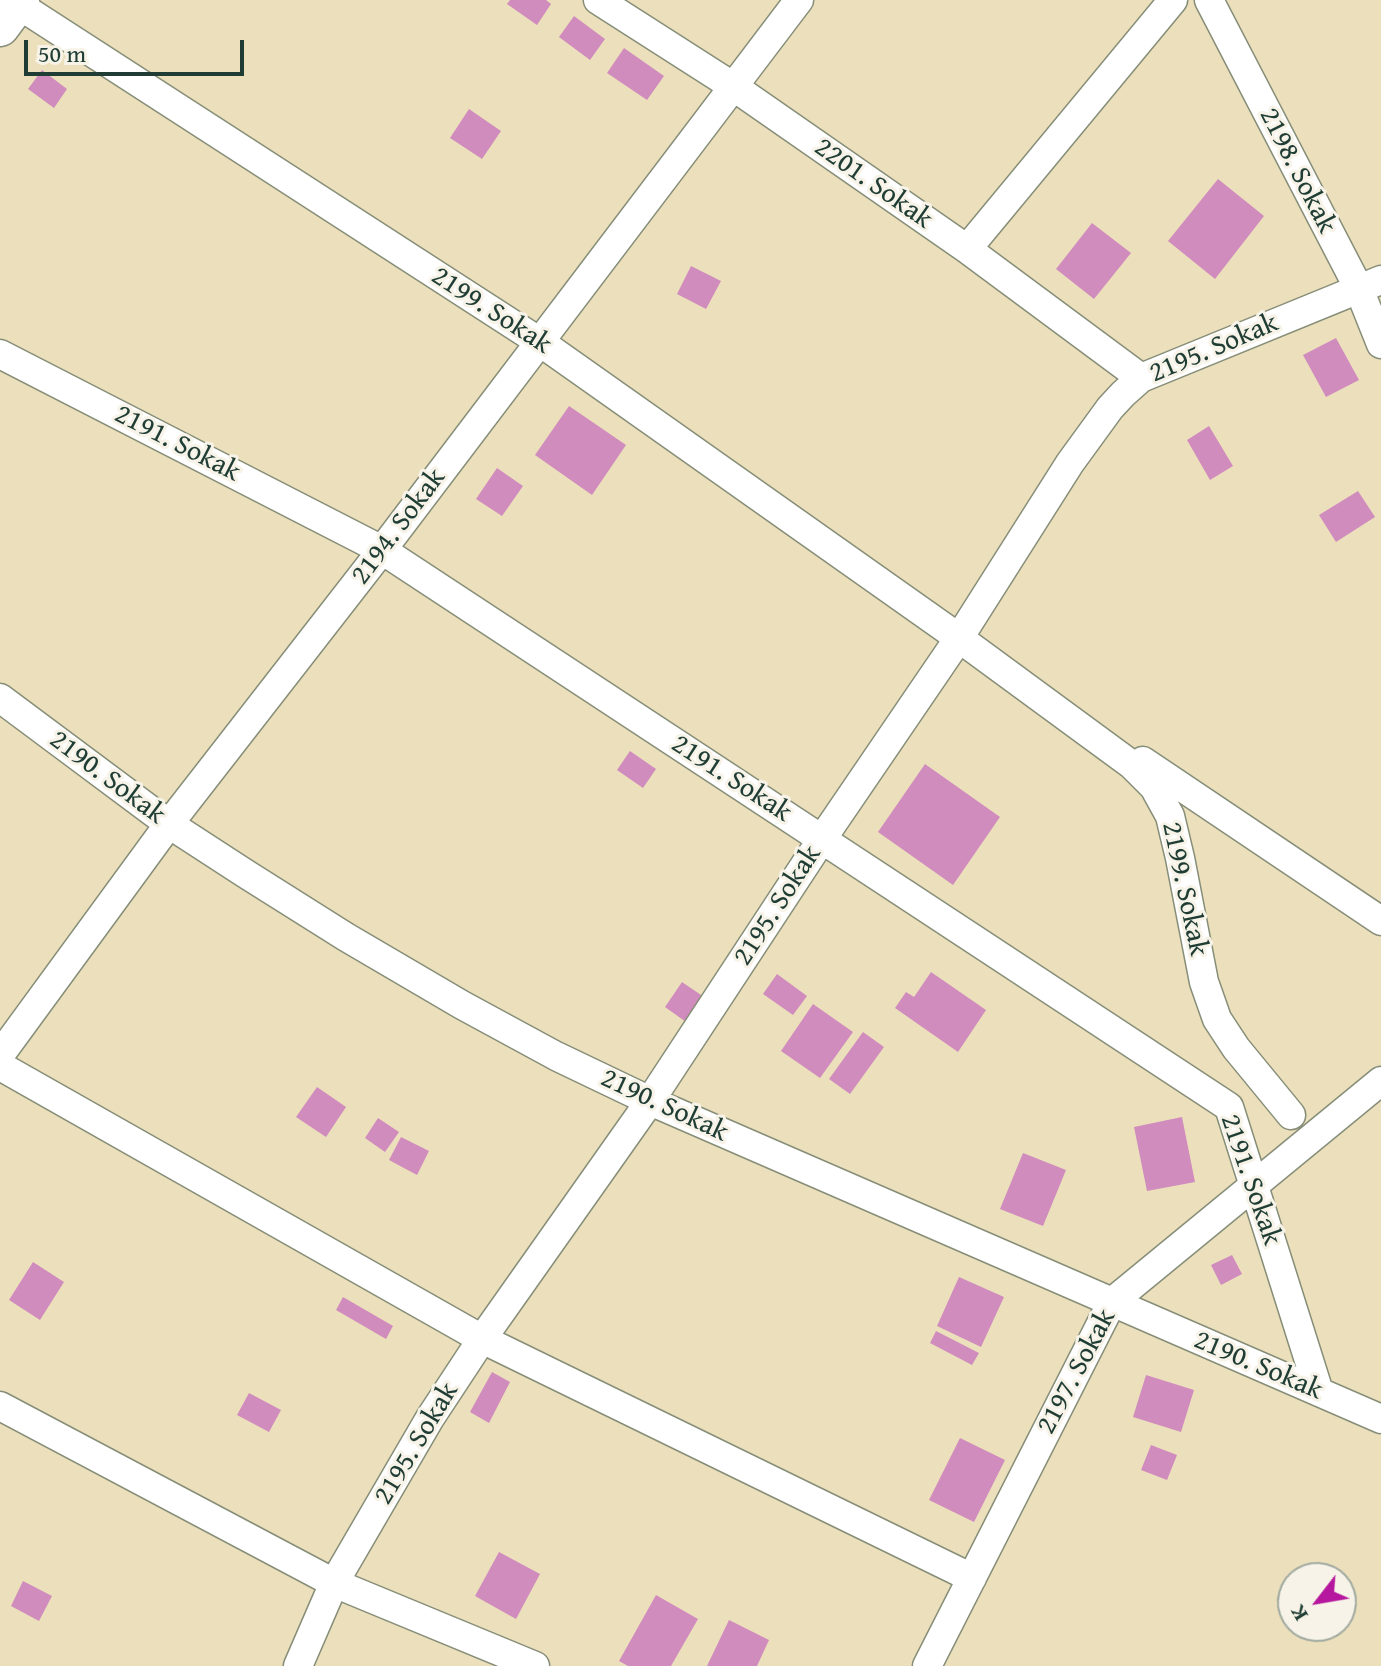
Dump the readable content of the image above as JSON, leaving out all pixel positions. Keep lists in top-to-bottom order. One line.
{"streets":{"street":["2198. Sokak","2201. Sokak","2199. Sokak","2195. Sokak","2191. Sokak","2194. Sokak","2190. Sokak","2197. Sokak"]},"crossings":[["2198. Sokak","2195. Sokak"],["2201. Sokak","2195. Sokak"],["2201. Sokak","2194. Sokak"],["2199. Sokak","2195. Sokak"],["2199. Sokak","2194. Sokak"],["2195. Sokak","2191. Sokak"],["2195. Sokak","2190. Sokak"],["2191. Sokak","2194. Sokak"],["2191. Sokak","2190. Sokak"],["2191. Sokak","2197. Sokak"],["2194. Sokak","2190. Sokak"],["2190. Sokak","2197. Sokak"]],"scale_bar":"50 m","north":"bottom left"}
